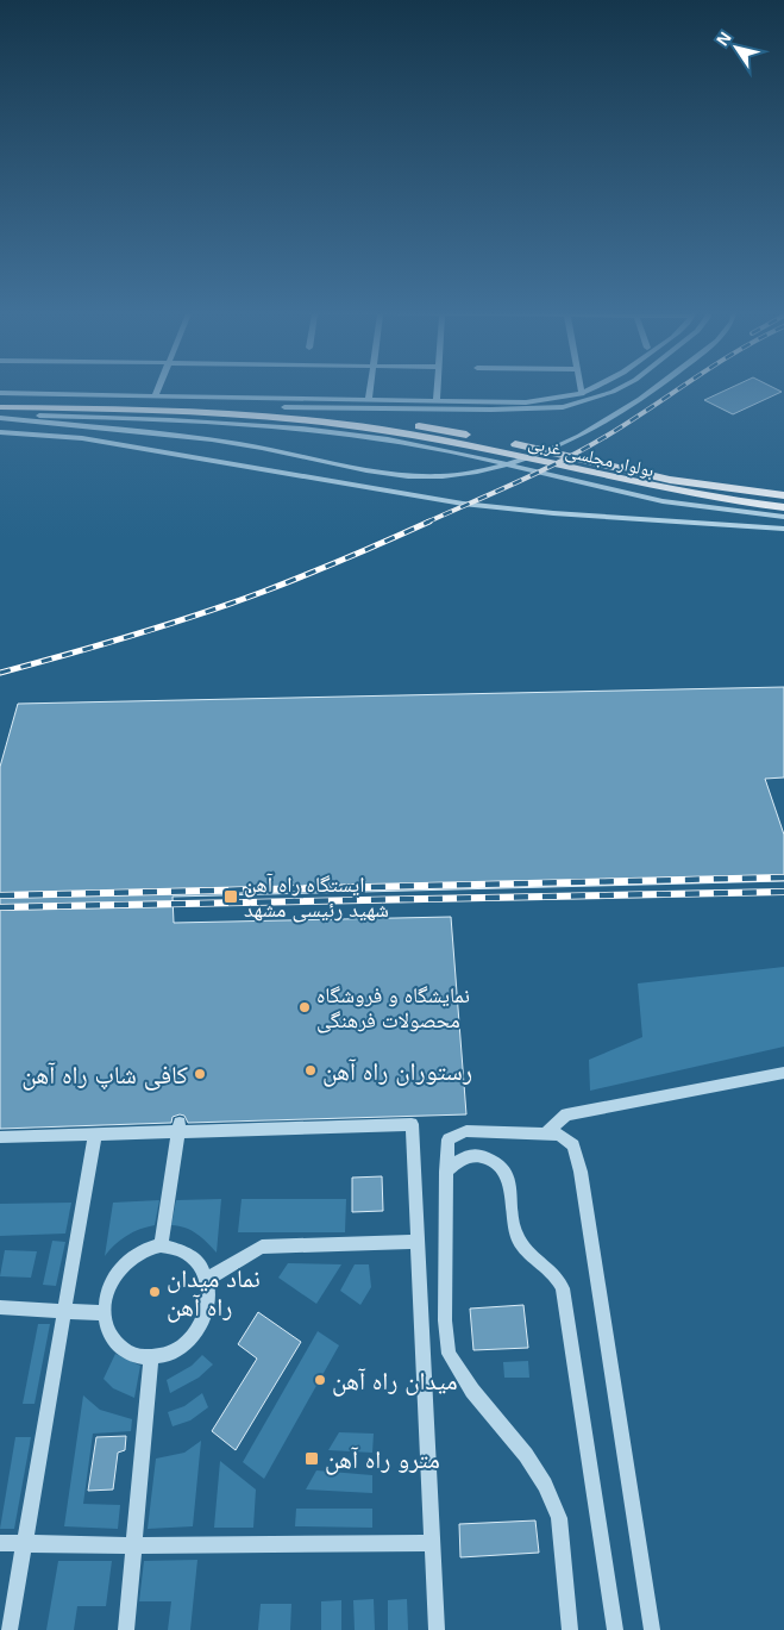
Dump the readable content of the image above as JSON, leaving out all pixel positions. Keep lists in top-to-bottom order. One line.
{"streets":{"main road":["بولوار مجلسی غربی"]},"places":{"transit":["ایستگاه راه آهن شهید رئیسی مشهد","مترو راه آهن"],"other":["نمایشگاه و فروشگاه محصولات فرهنگی","رستوران راه آهن","کافی شاپ راه آهن","نماد میدان راه آهن","میدان راه آهن"]},"north":"top left"}
